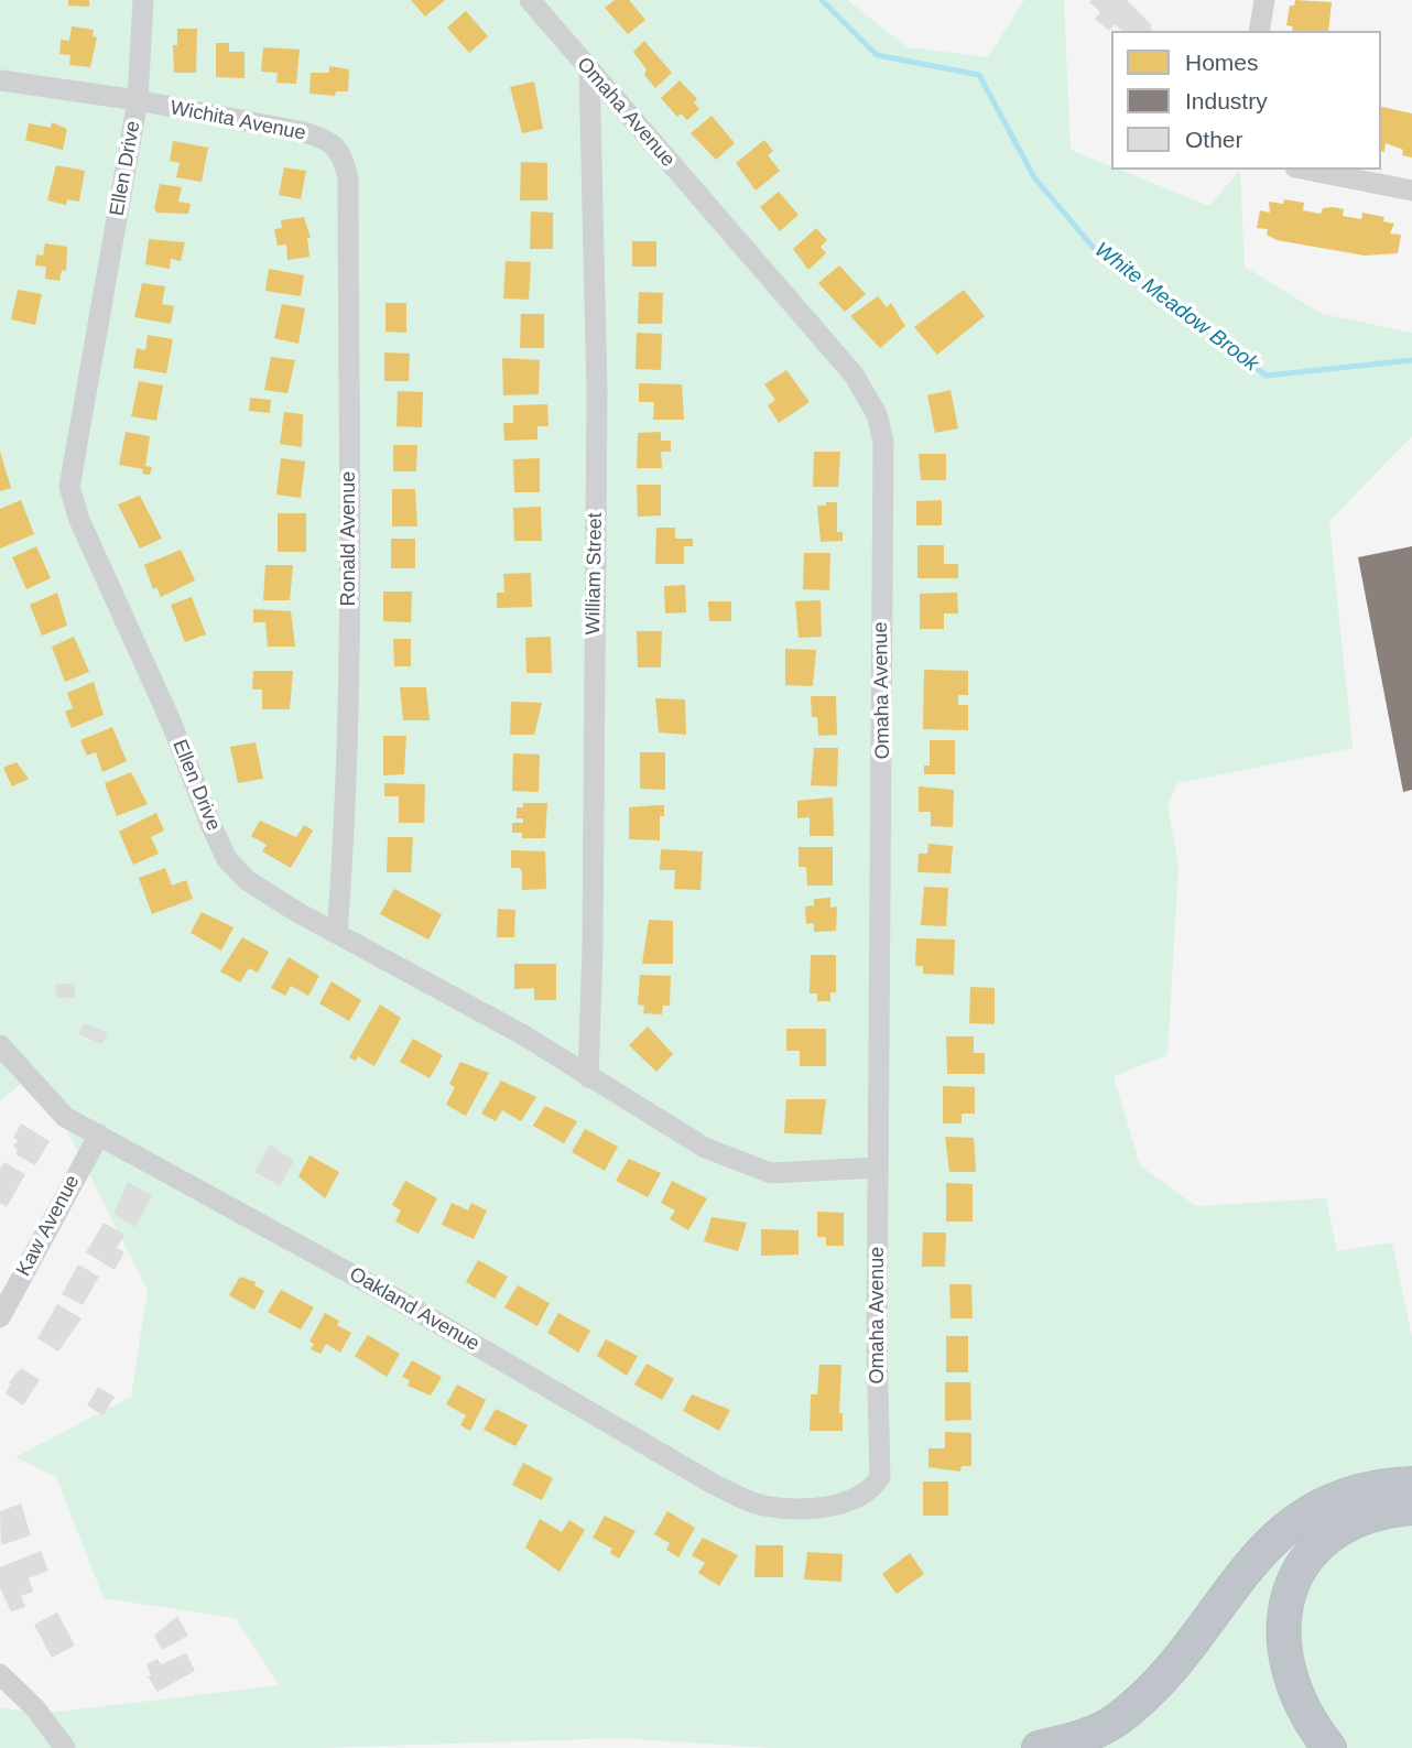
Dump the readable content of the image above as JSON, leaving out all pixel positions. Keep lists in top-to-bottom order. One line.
{"streets":{"street":["Omaha Avenue","Wichita Avenue","Ellen Drive","Ronald Avenue","William Street","Kaw Avenue","Oakland Avenue"]},"crossings":[["Omaha Avenue","Ellen Drive"],["Omaha Avenue","William Street"],["Omaha Avenue","Oakland Avenue"],["Wichita Avenue","Ellen Drive"],["Wichita Avenue","Ronald Avenue"],["Ellen Drive","Ronald Avenue"],["Ellen Drive","William Street"],["Kaw Avenue","Oakland Avenue"]],"water":["White Meadow Brook"],"legend":["Homes","Industry","Other"]}
